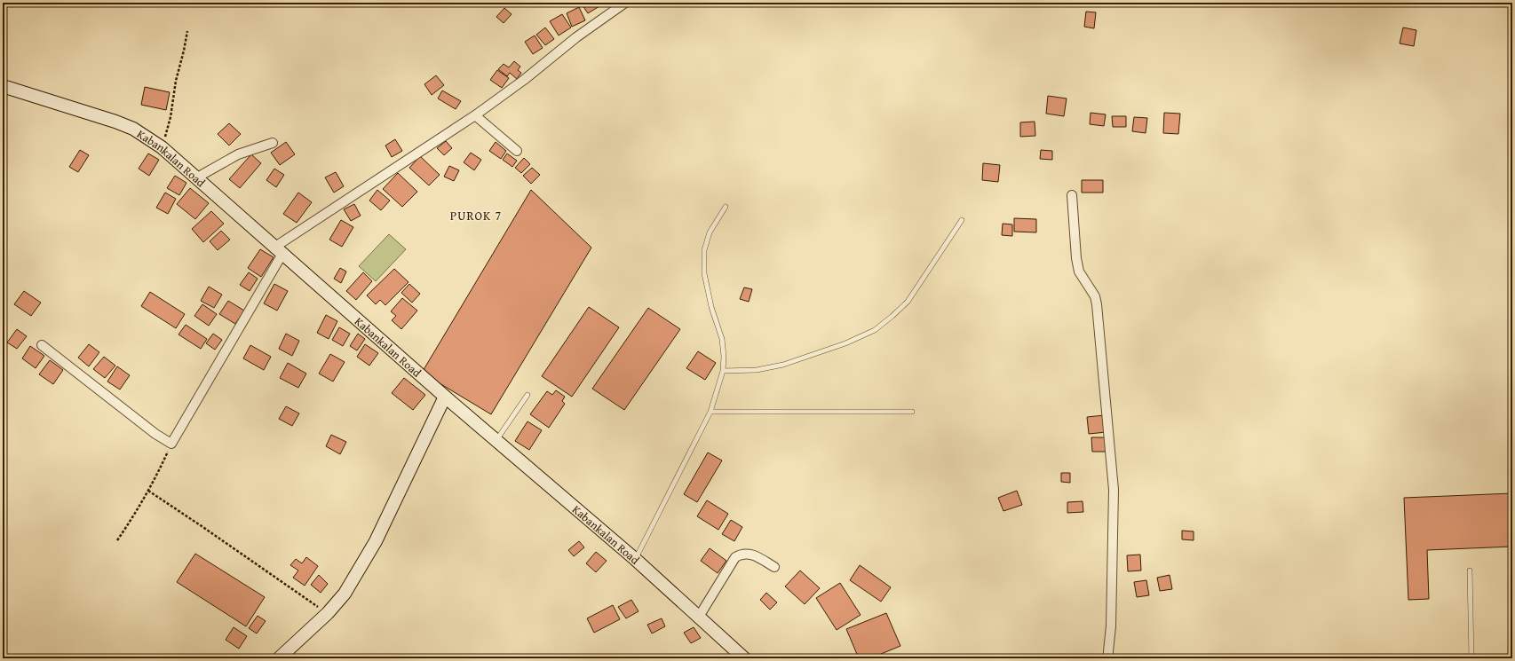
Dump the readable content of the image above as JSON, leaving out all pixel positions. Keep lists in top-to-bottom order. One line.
{"streets":{"street":["Kabankalan Road"]},"districts":["PUROK 7"]}
